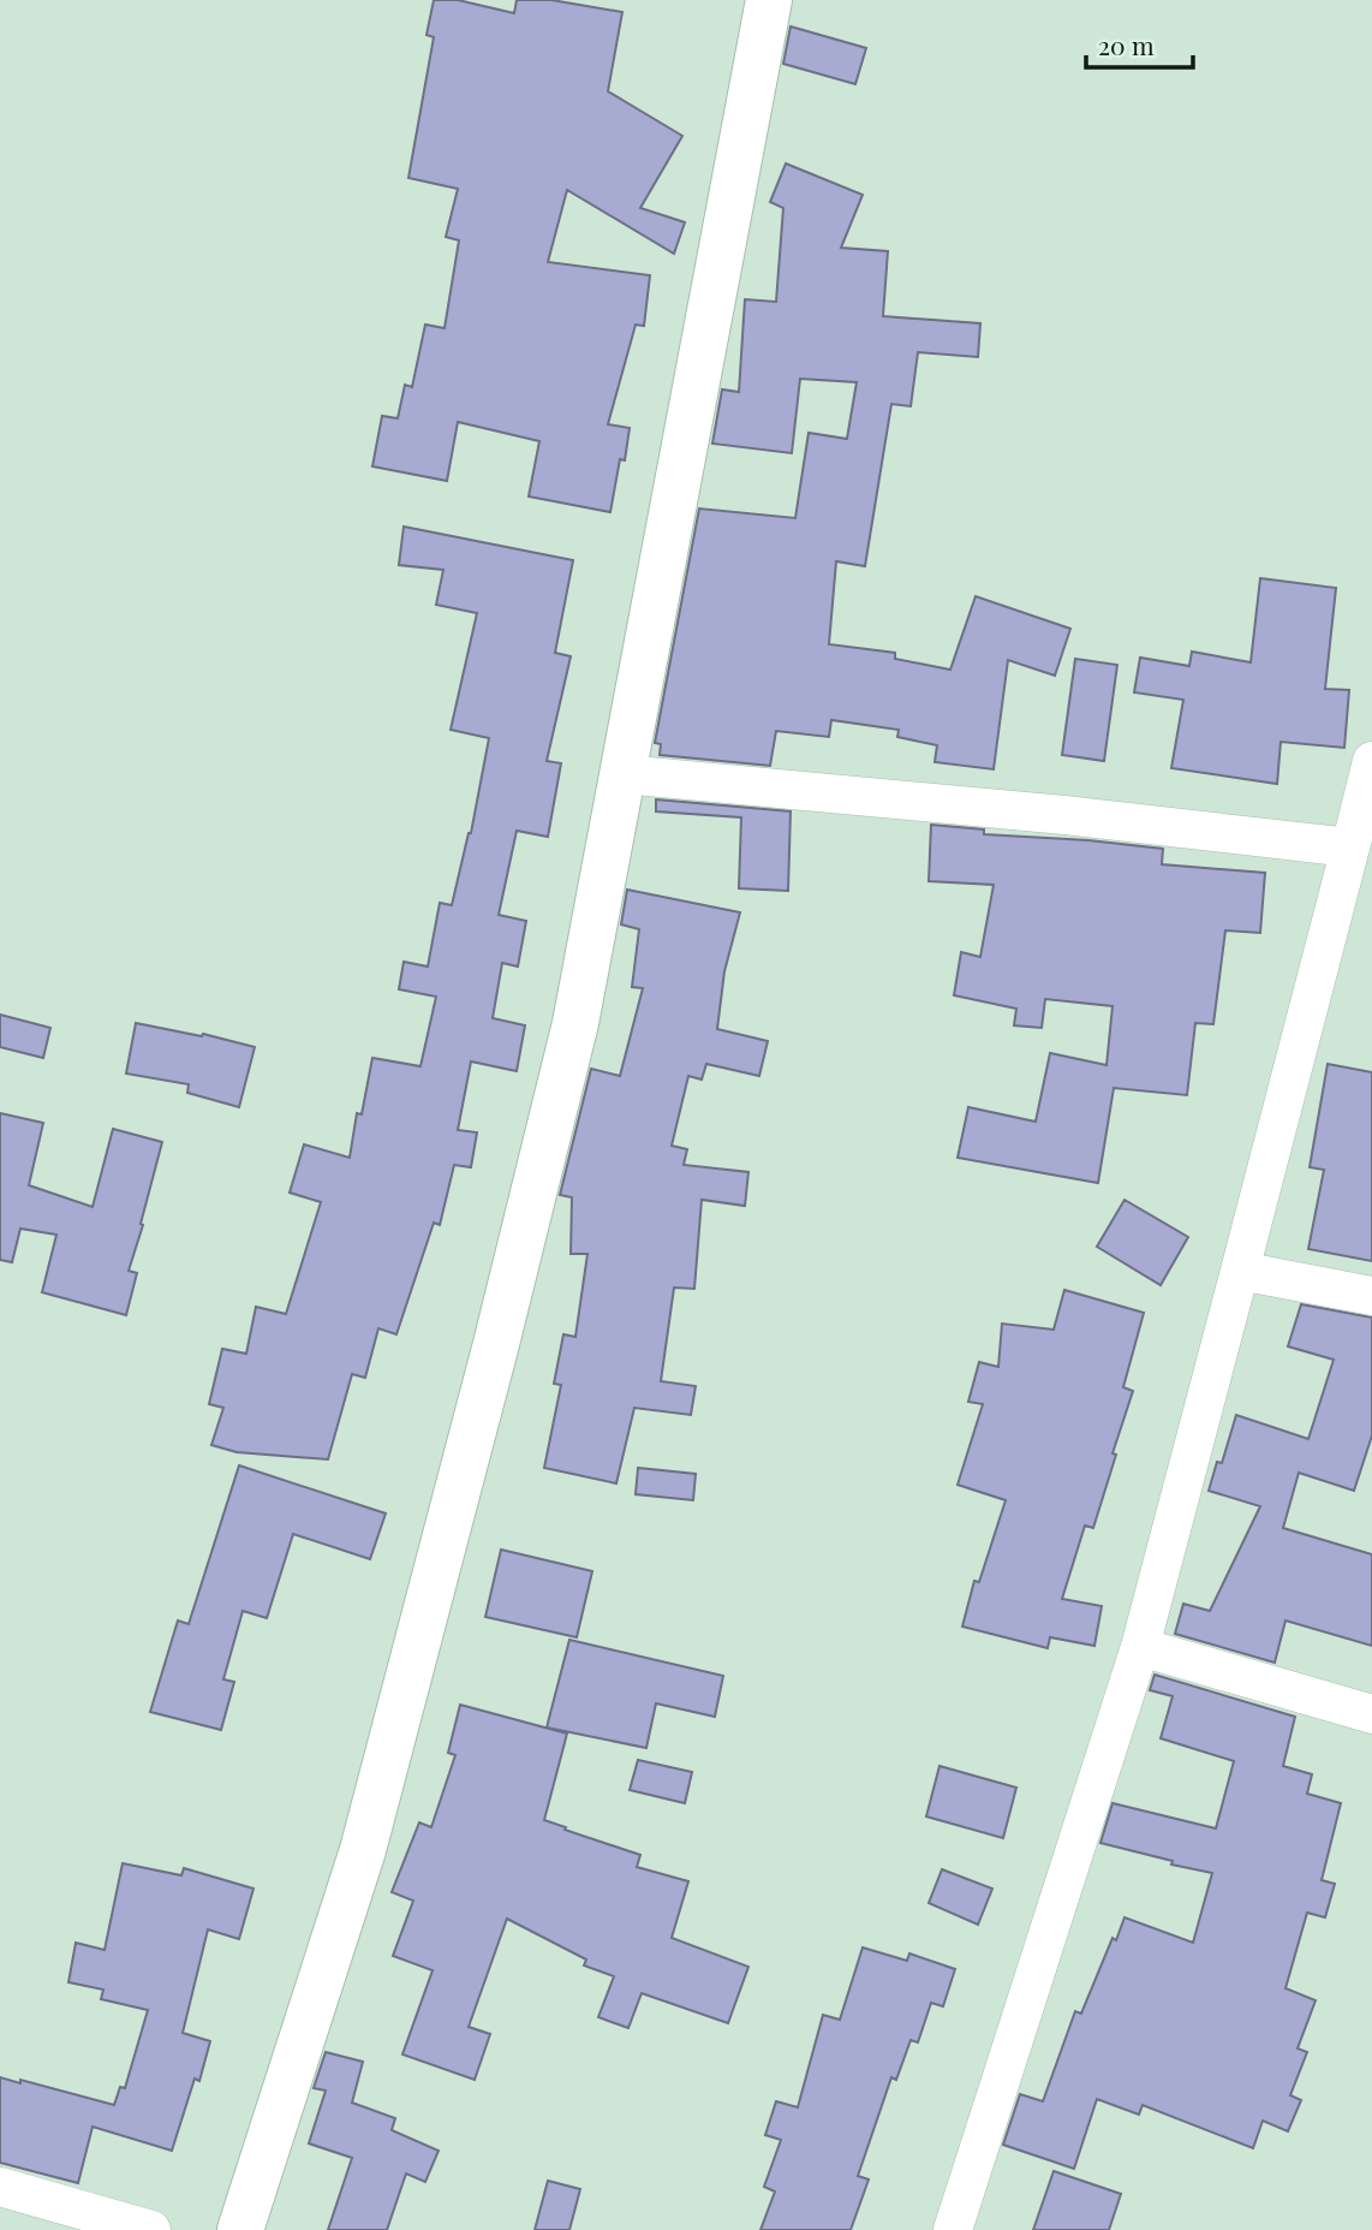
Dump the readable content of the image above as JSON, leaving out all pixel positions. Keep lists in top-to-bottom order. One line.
{"scale_bar":"20 m"}
